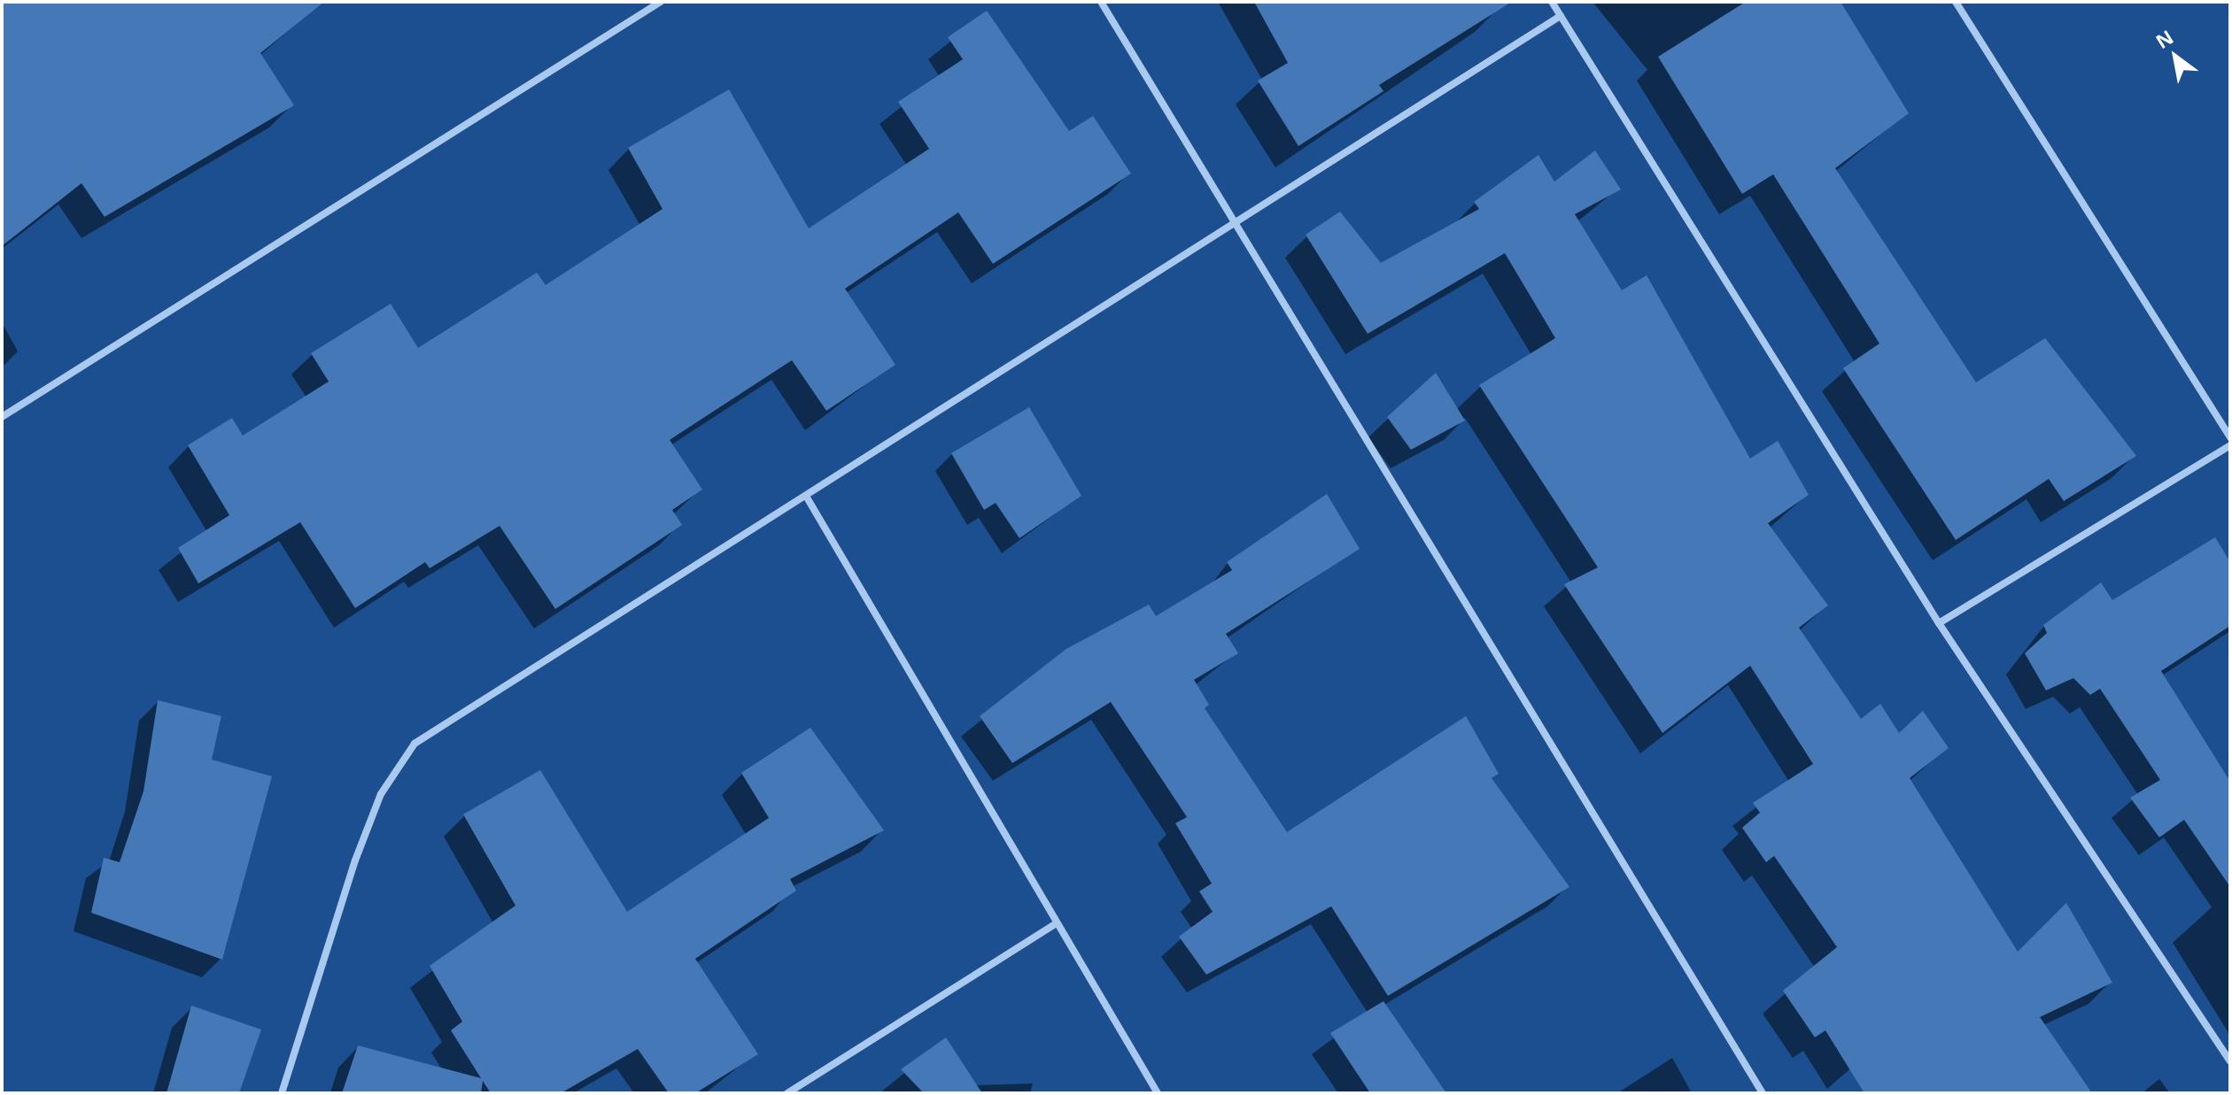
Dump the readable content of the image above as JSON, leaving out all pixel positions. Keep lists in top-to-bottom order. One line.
{"north":"top left"}
